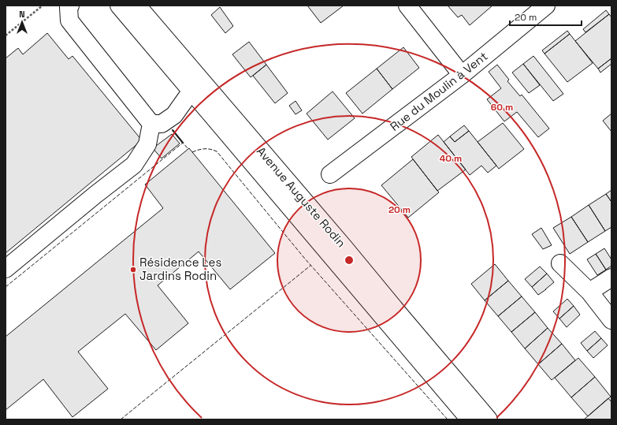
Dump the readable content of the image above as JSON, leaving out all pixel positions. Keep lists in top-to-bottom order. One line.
{"streets":{"street":["Rue du Moulin à Vent","Avenue Auguste Rodin"]},"places":["Résidence Les Jardins Rodin"],"scale_bar":"20 m","north":"top","rings":["60 m","40 m","20 m"]}
